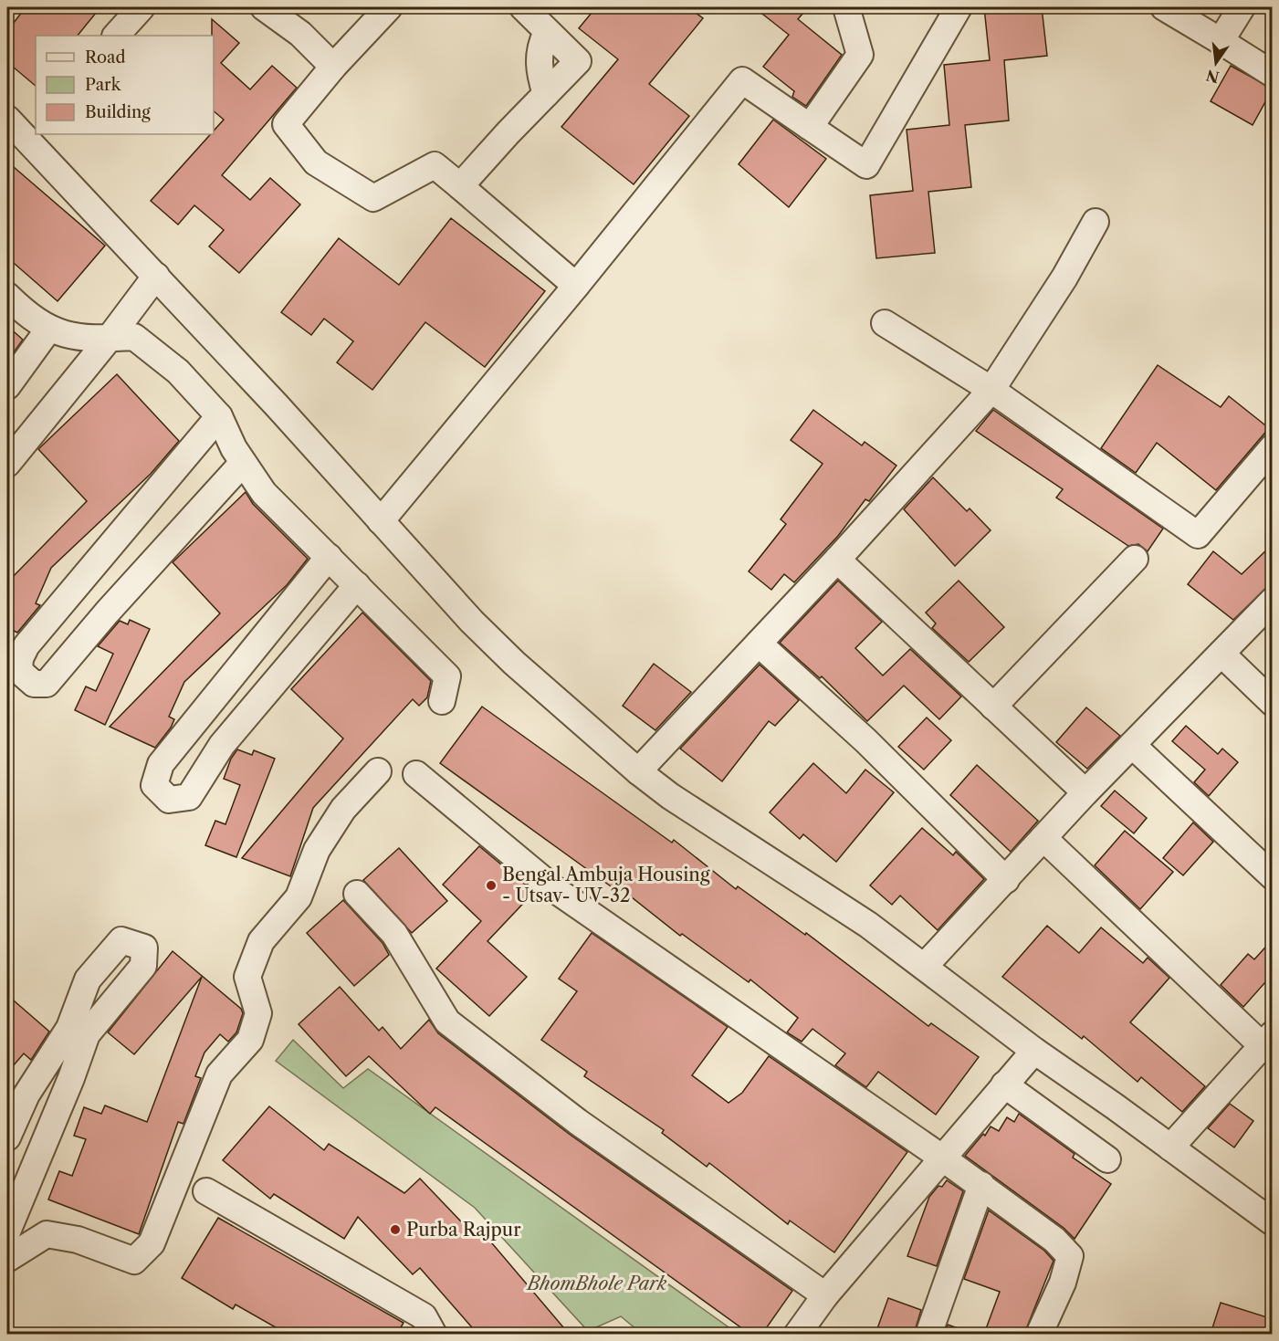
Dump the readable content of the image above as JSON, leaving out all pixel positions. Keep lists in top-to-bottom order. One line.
{"parks":["BhomBhole Park"],"places":["Bengal Ambuja Housing - Utsav- UV-32","Purba Rajpur"],"legend":["Road","Park","Building"],"north":"bottom"}
